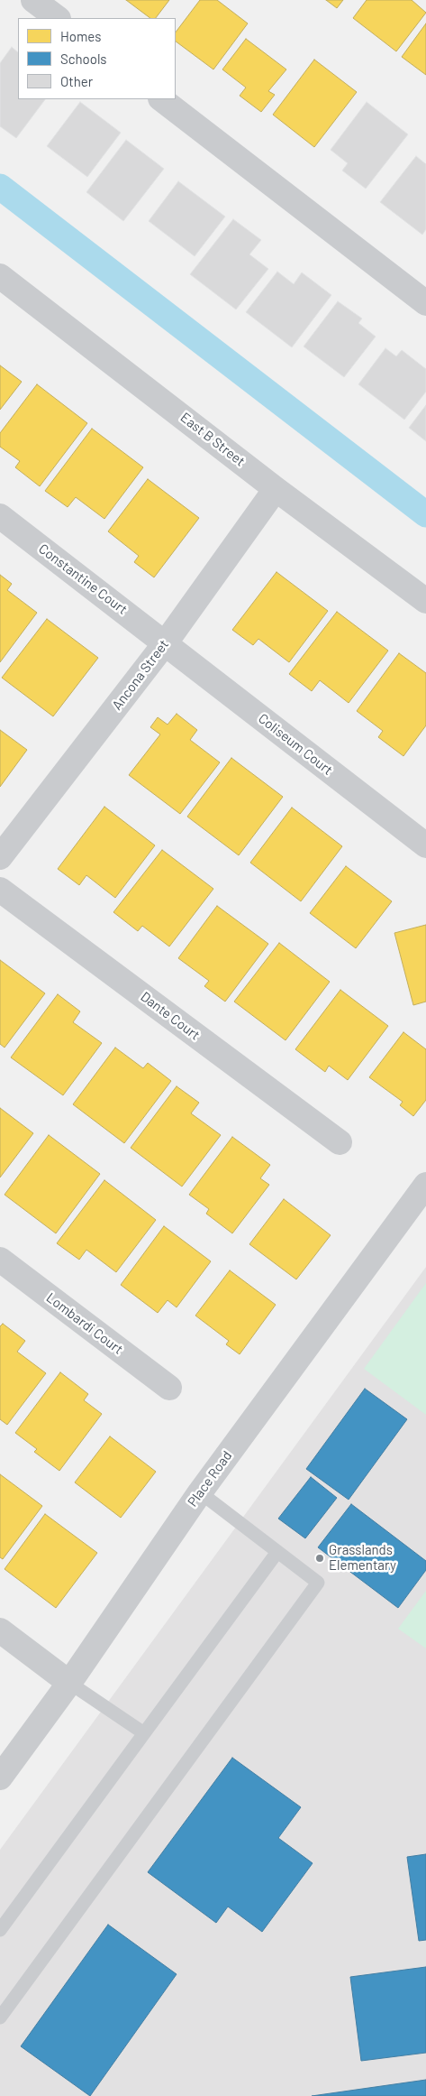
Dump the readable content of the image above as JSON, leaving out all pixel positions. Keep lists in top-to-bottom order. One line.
{"streets":{"street":["East B Street","Constantine Court","Ancona Street","Coliseum Court","Dante Court","Lombardi Court","Place Road"]},"crossings":[["East B Street","Ancona Street"],["Constantine Court","Ancona Street"],["Constantine Court","Coliseum Court"],["Ancona Street","Coliseum Court"]],"places":["Grasslands Elementary"],"legend":["Homes","Schools","Other"]}
